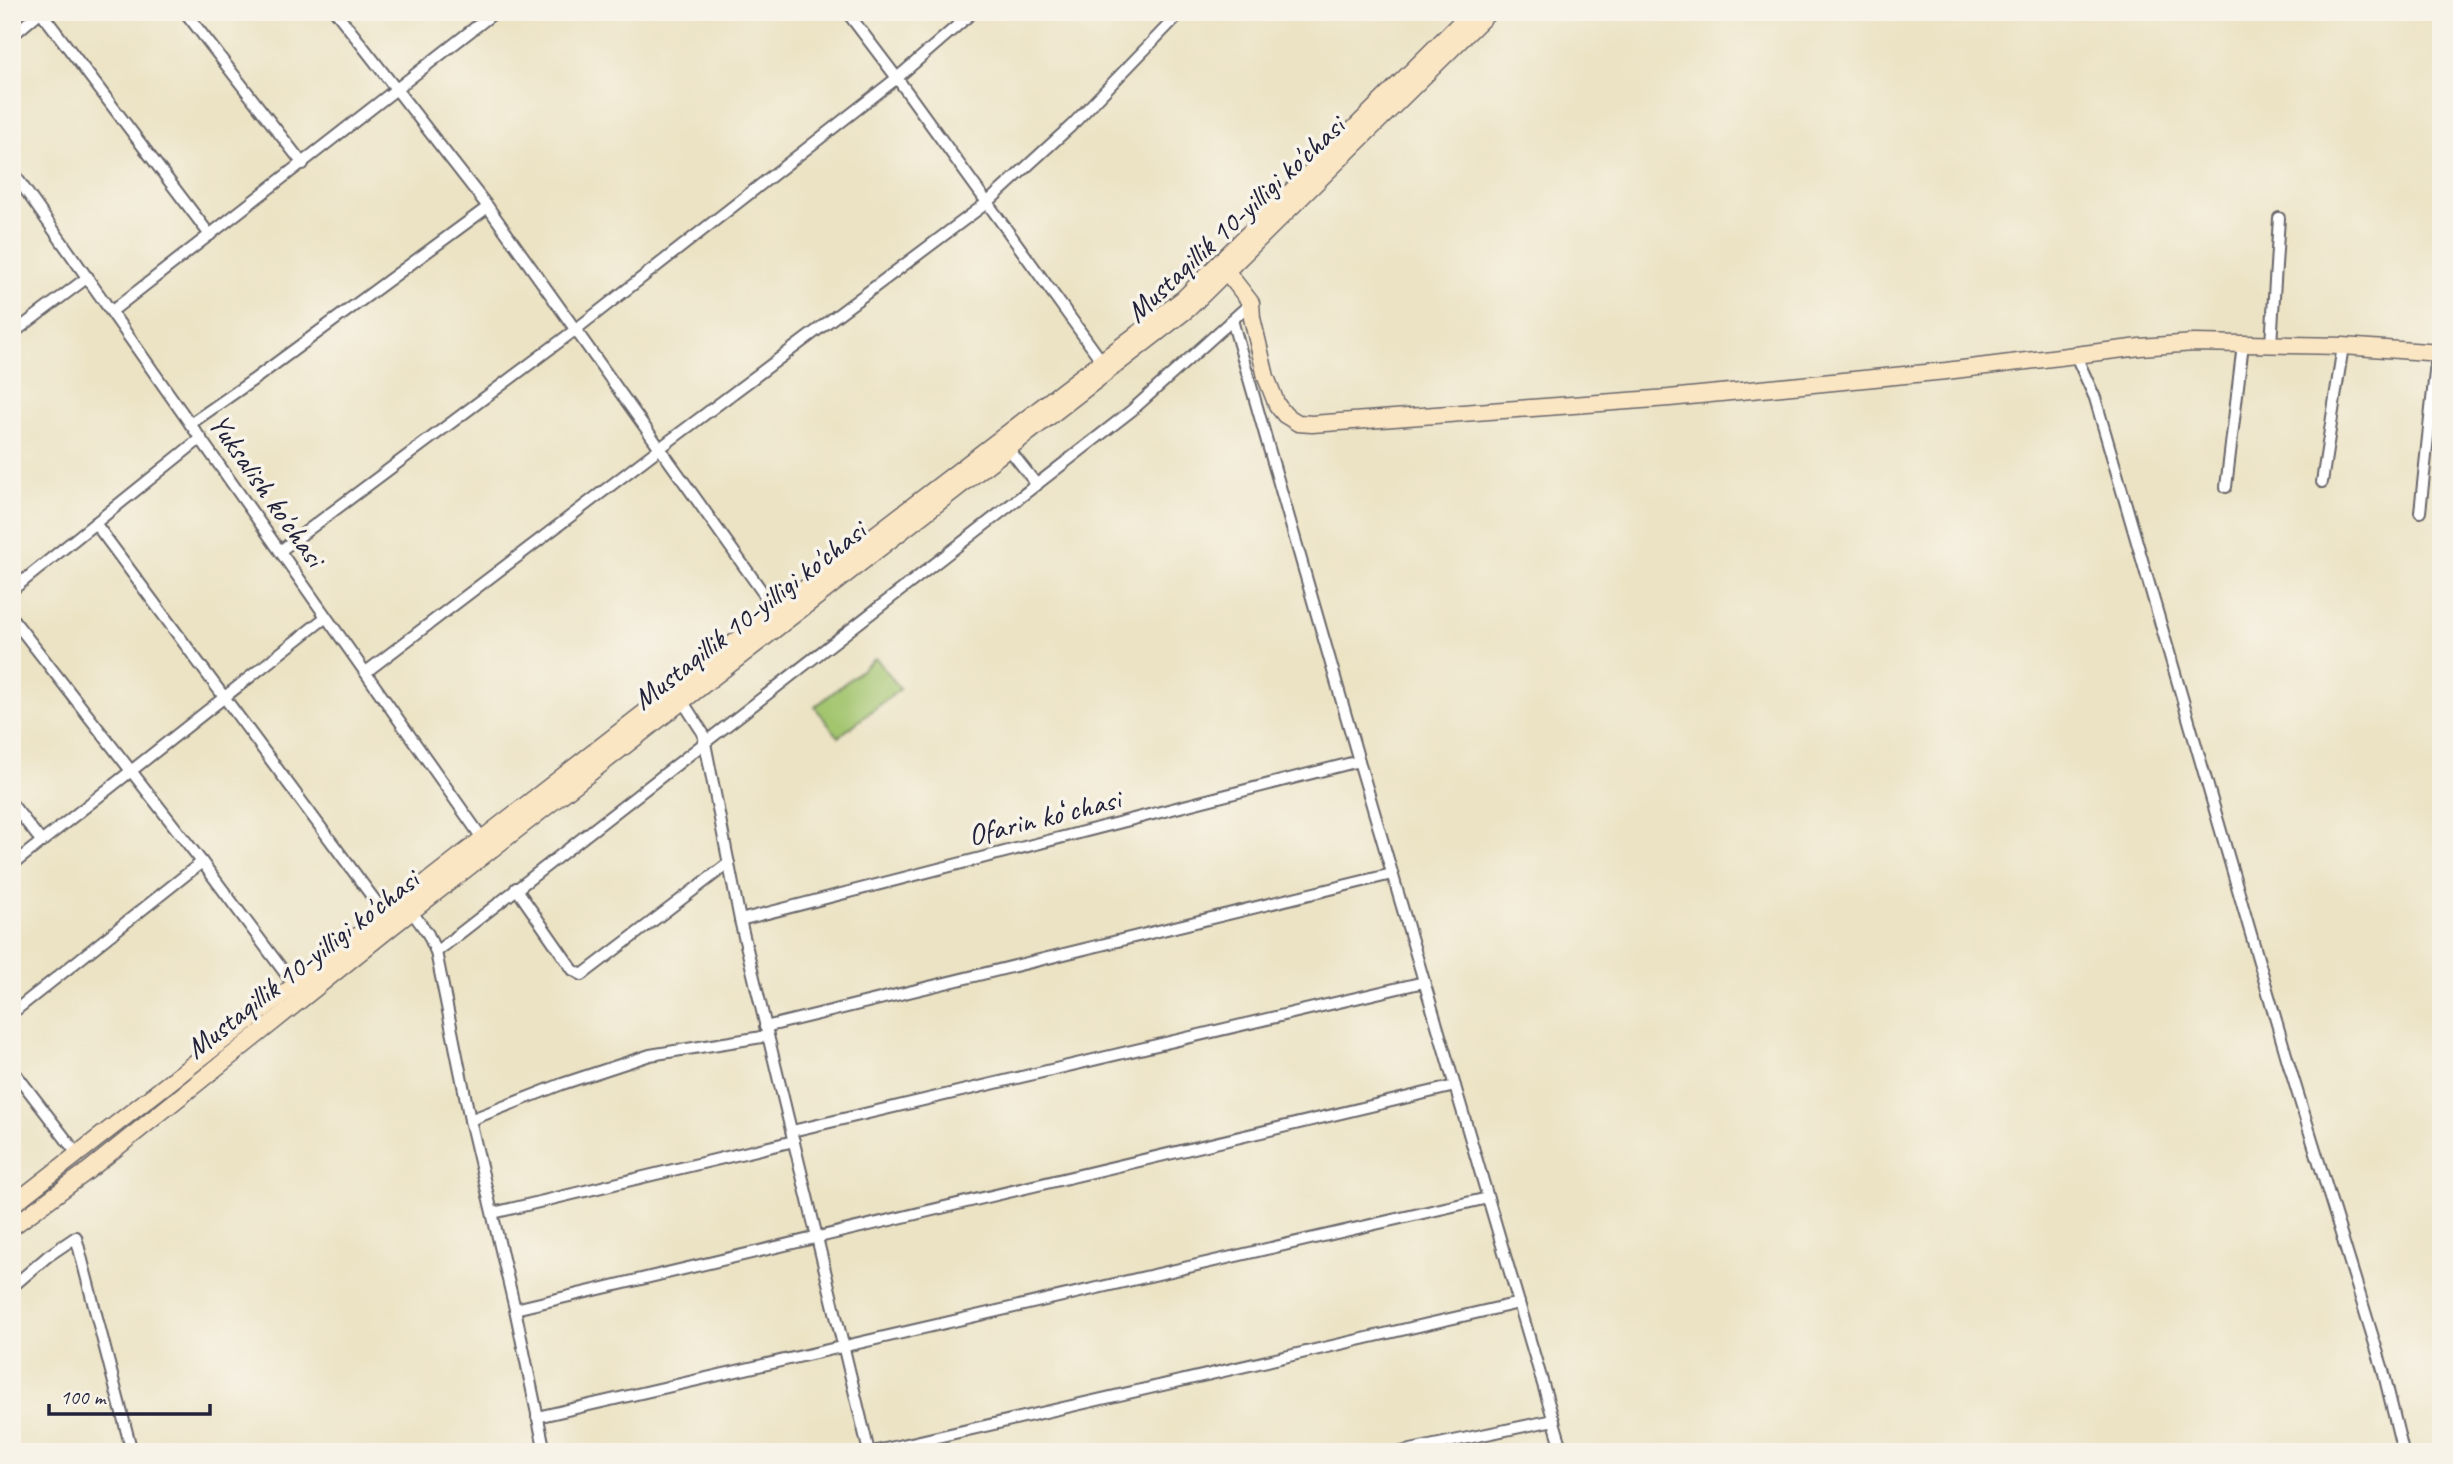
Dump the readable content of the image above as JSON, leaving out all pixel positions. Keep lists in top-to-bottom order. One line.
{"streets":{"main road":["Mustaqillik 10-yilligi ko'chasi"],"street":["Yuksalish ko'chasi","Ofarin koʻchasi"]},"crossings":[["Mustaqillik 10-yilligi ko'chasi","Yuksalish ko'chasi"]],"scale_bar":"100 m"}
